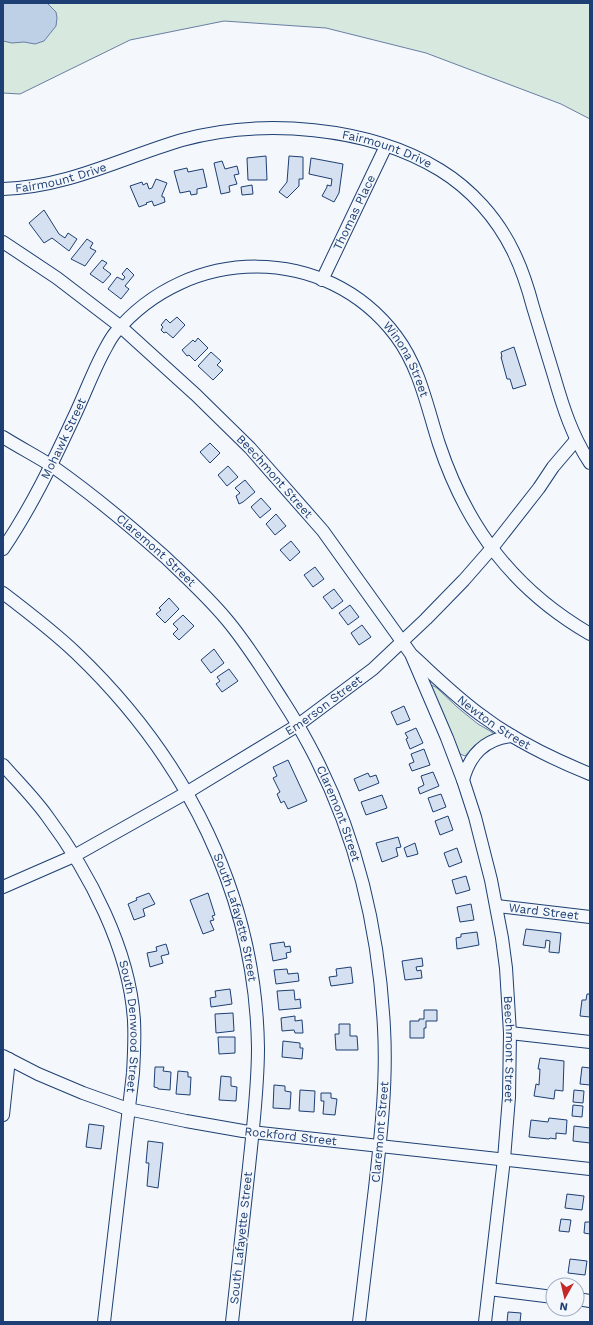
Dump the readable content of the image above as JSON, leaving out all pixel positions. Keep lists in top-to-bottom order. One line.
{"streets":{"street":["Fairmount Drive","Thomas Place","Winona Street","Mohawk Street","Beechmont Street","Claremont Street","Emerson Street","Newton Street","Ward Street","South Lafayette Street","South Denwood Street","Rockford Street"]},"crossings":[["Fairmount Drive","Thomas Place"],["Fairmount Drive","Emerson Street"],["Thomas Place","Winona Street"],["Winona Street","Mohawk Street"],["Winona Street","Beechmont Street"],["Winona Street","Emerson Street"],["Mohawk Street","Beechmont Street"],["Mohawk Street","Claremont Street"],["Beechmont Street","Emerson Street"],["Beechmont Street","Newton Street"],["Beechmont Street","Ward Street"],["Beechmont Street","Rockford Street"],["Claremont Street","Emerson Street"],["Claremont Street","Rockford Street"],["Emerson Street","South Lafayette Street"],["Emerson Street","South Denwood Street"],["South Lafayette Street","Rockford Street"],["South Denwood Street","Rockford Street"]],"north":"bottom"}
